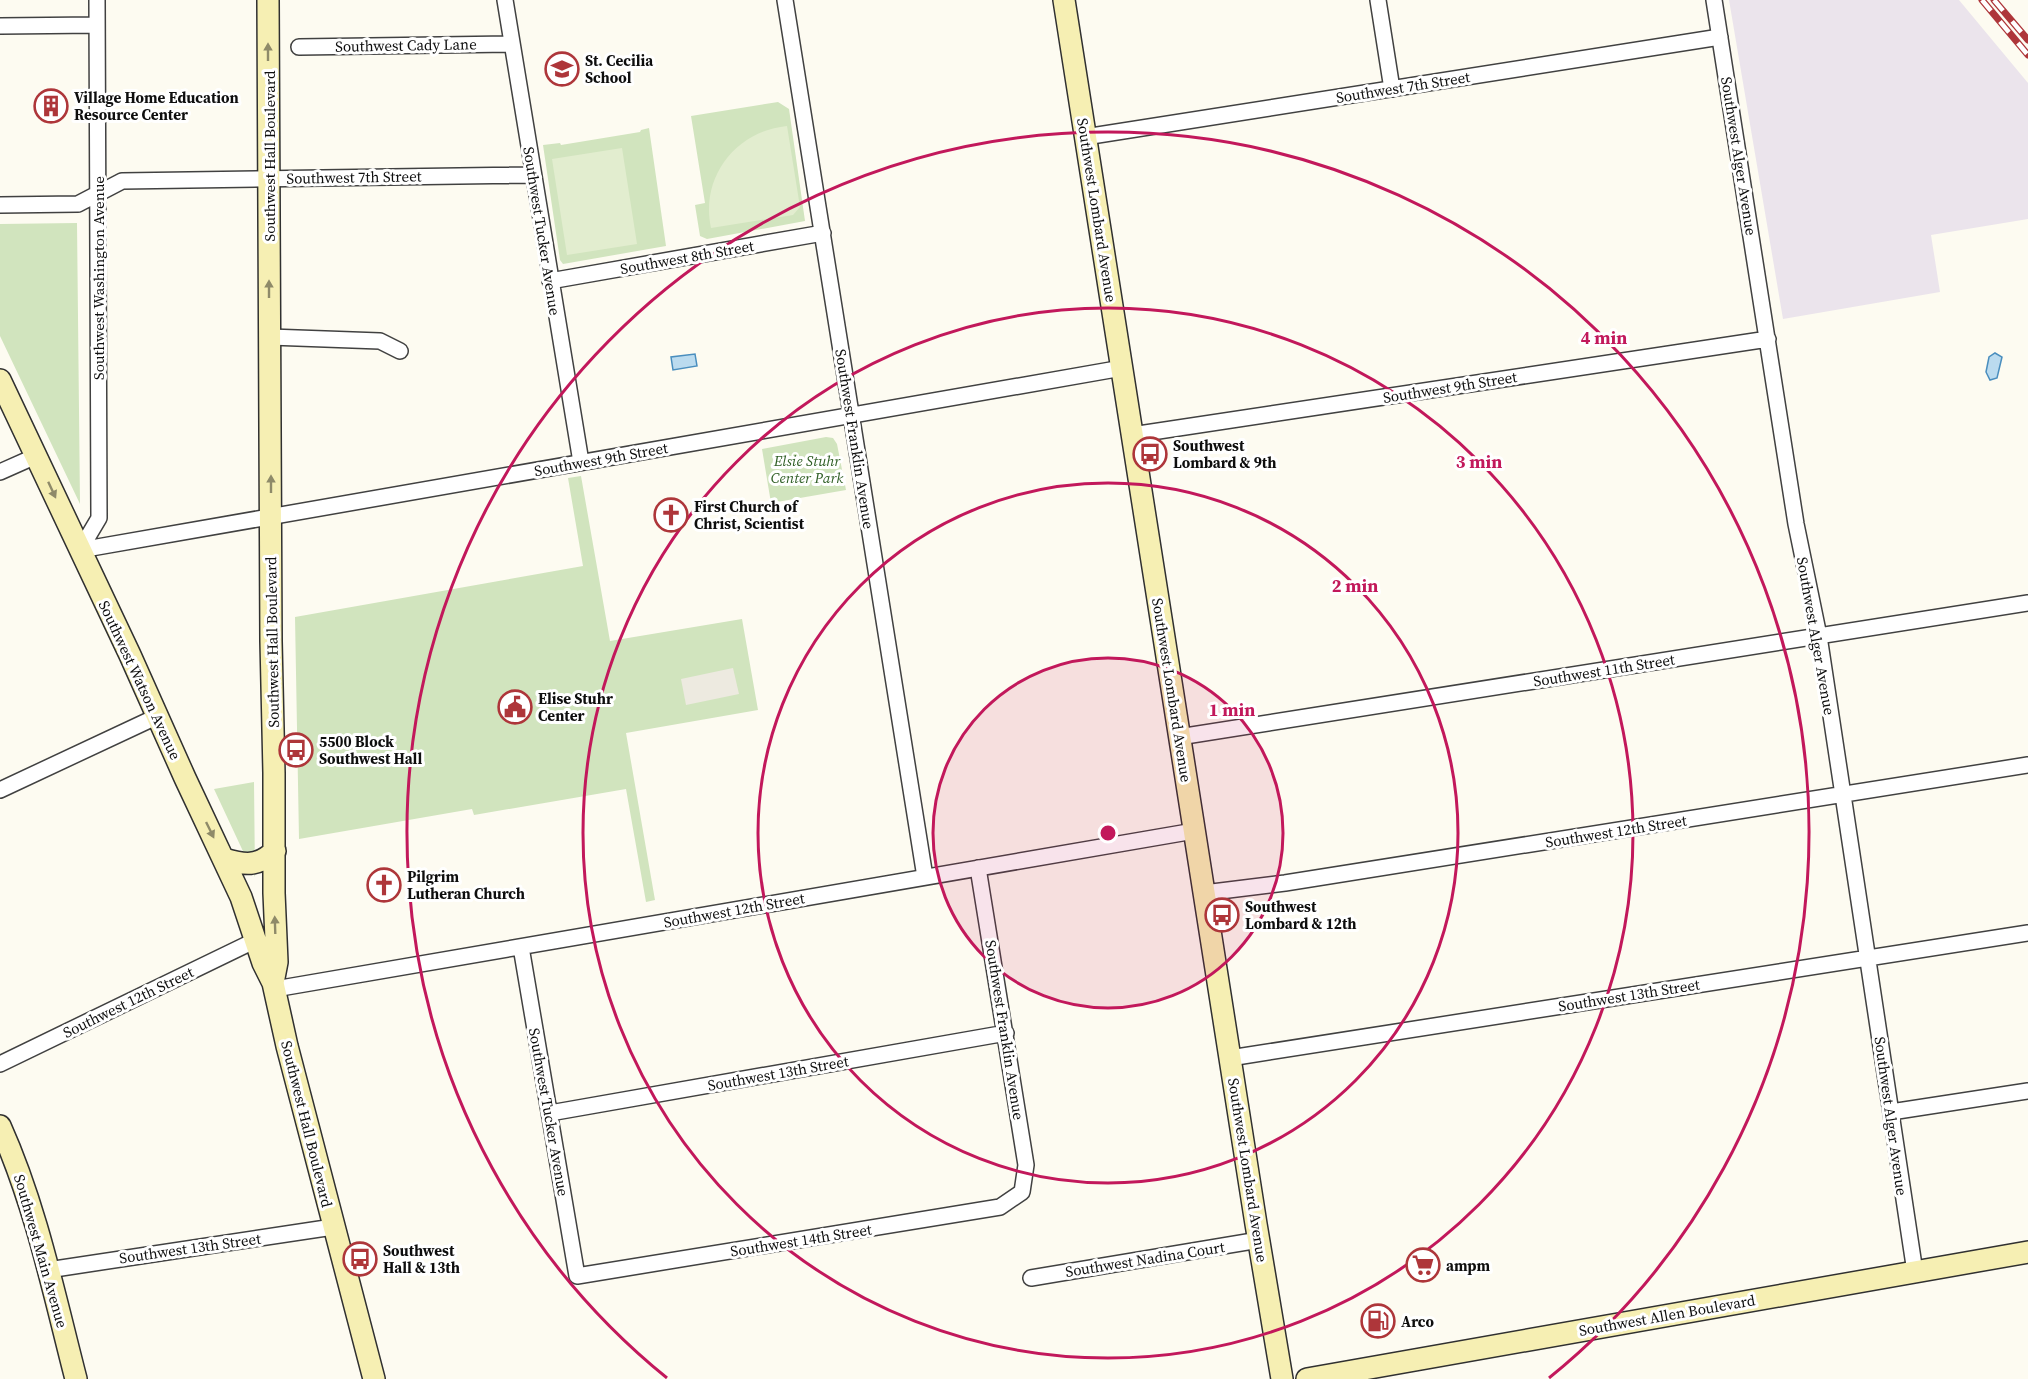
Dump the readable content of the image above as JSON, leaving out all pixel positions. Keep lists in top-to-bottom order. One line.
{"streets":{"main road":["Southwest Hall Boulevard","Southwest Lombard Avenue","Southwest Watson Avenue","Southwest Main Avenue","Southwest Allen Boulevard"],"street":["Southwest Cady Lane","Southwest 7th Street","Southwest Alger Avenue","Southwest Tucker Avenue","Southwest 8th Street","Southwest Washington Avenue","Southwest 9th Street","Southwest Franklin Avenue","Southwest 11th Street","Southwest 12th Street","Southwest 13th Street","Southwest 14th Street","Southwest Nadina Court"]},"crossings":[["Southwest Cady Lane","Southwest Tucker Avenue"],["Southwest 7th Street","Southwest Hall Boulevard"],["Southwest 7th Street","Southwest Alger Avenue"],["Southwest 7th Street","Southwest Lombard Avenue"],["Southwest 7th Street","Southwest Tucker Avenue"],["Southwest 7th Street","Southwest Washington Avenue"],["Southwest Hall Boulevard","Southwest 9th Street"],["Southwest Hall Boulevard","Southwest Watson Avenue"],["Southwest Hall Boulevard","Southwest 12th Street"],["Southwest Hall Boulevard","Southwest 13th Street"],["Southwest Alger Avenue","Southwest 9th Street"],["Southwest Alger Avenue","Southwest 11th Street"],["Southwest Alger Avenue","Southwest 12th Street"],["Southwest Alger Avenue","Southwest 13th Street"],["Southwest Alger Avenue","Southwest Allen Boulevard"],["Southwest Lombard Avenue","Southwest 9th Street"],["Southwest Lombard Avenue","Southwest 11th Street"],["Southwest Lombard Avenue","Southwest 12th Street"],["Southwest Lombard Avenue","Southwest 13th Street"],["Southwest Lombard Avenue","Southwest Nadina Court"],["Southwest Tucker Avenue","Southwest 8th Street"],["Southwest Tucker Avenue","Southwest 9th Street"],["Southwest Tucker Avenue","Southwest 12th Street"],["Southwest Tucker Avenue","Southwest 13th Street"],["Southwest Tucker Avenue","Southwest 14th Street"],["Southwest 8th Street","Southwest Franklin Avenue"],["Southwest Washington Avenue","Southwest 9th Street"],["Southwest Washington Avenue","Southwest Watson Avenue"],["Southwest 9th Street","Southwest Franklin Avenue"],["Southwest 9th Street","Southwest Watson Avenue"],["Southwest Franklin Avenue","Southwest 12th Street"],["Southwest Franklin Avenue","Southwest 13th Street"],["Southwest Franklin Avenue","Southwest 14th Street"],["Southwest Watson Avenue","Southwest 12th Street"],["Southwest 13th Street","Southwest Main Avenue"]],"one_way":["Southwest Hall Boulevard","Southwest Watson Avenue"],"parks":["Elsie Stuhr Center Park"],"places":{"school or university":["St. Cecilia School"],"building":["Village Home Education Resource Center"],"bus stop":["Southwest Lombard & 9th","5500 Block Southwest Hall","Southwest Lombard & 12th","Southwest Hall & 13th"],"church":["First Church of Christ, Scientist","Pilgrim Lutheran Church"],"public building":["Elise Stuhr Center"],"supermarket":["ampm"],"fuel station":["Arco"]},"rings":["4 min","3 min","2 min","1 min"]}
